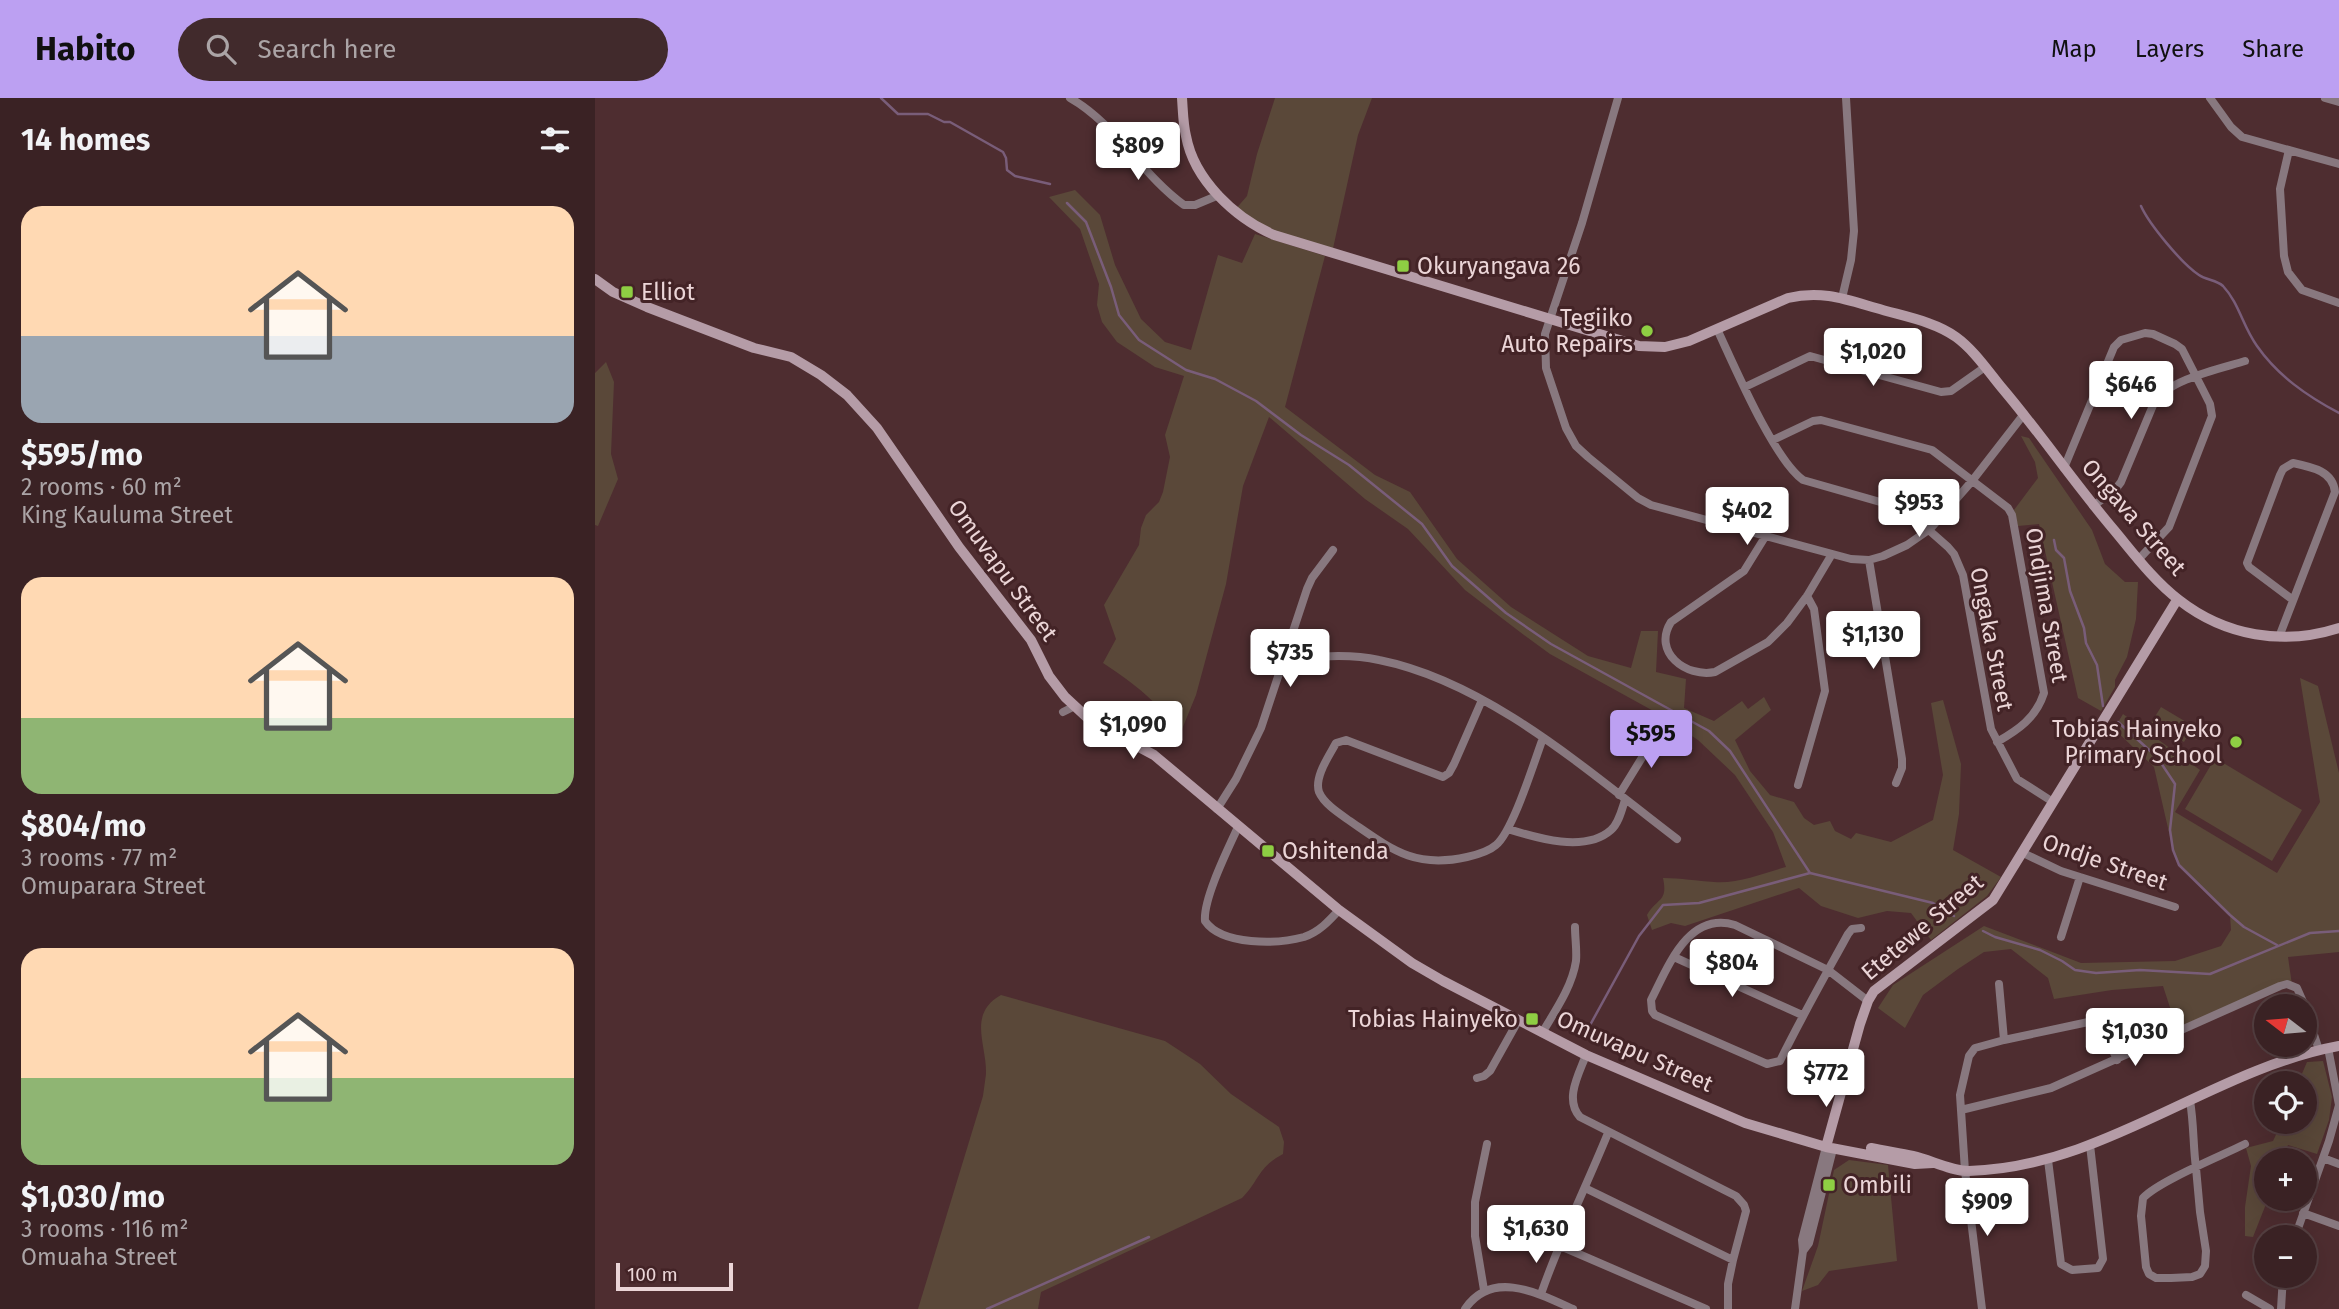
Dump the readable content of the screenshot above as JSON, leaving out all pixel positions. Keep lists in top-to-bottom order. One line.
{"streets":{"street":["Ongava Street","Omuvapu Street","Ondjima Street","Ongaka Street","Ondje Street","Etetewe Street"]},"crossings":[["Ongava Street","Ongaka Street"],["Ongava Street","Etetewe Street"],["Omuvapu Street","Etetewe Street"],["Ondjima Street","Ongaka Street"],["Ongaka Street","Etetewe Street"],["Ondje Street","Etetewe Street"]],"places":{"transit":["Okuryangava 26","Elliot","Oshitenda","Tobias Hainyeko","Ombili"],"other":["Tegiiko Auto Repairs","Tobias Hainyeko Primary School"]},"scale_bar":"100 m","north":"left","page":{"header":"Habito","search":"Search here","nav":["Map","Layers","Share"],"heading":"14 homes","price":["$809","$1,020","$646","$953","$402","$1,130","$735","$1,090","$595","$804","$1,030","$772","$909","$1,630"],"list":[{"name":"$595/mo","note":"2 rooms · 60 m² · King Kauluma Street"},{"name":"$804/mo","note":"3 rooms · 77 m² · Omuparara Street"},{"name":"$1,030/mo","note":"3 rooms · 116 m² · Omuaha Street"}],"map_buttons":["+","−"],"scale":"100 m"}}
